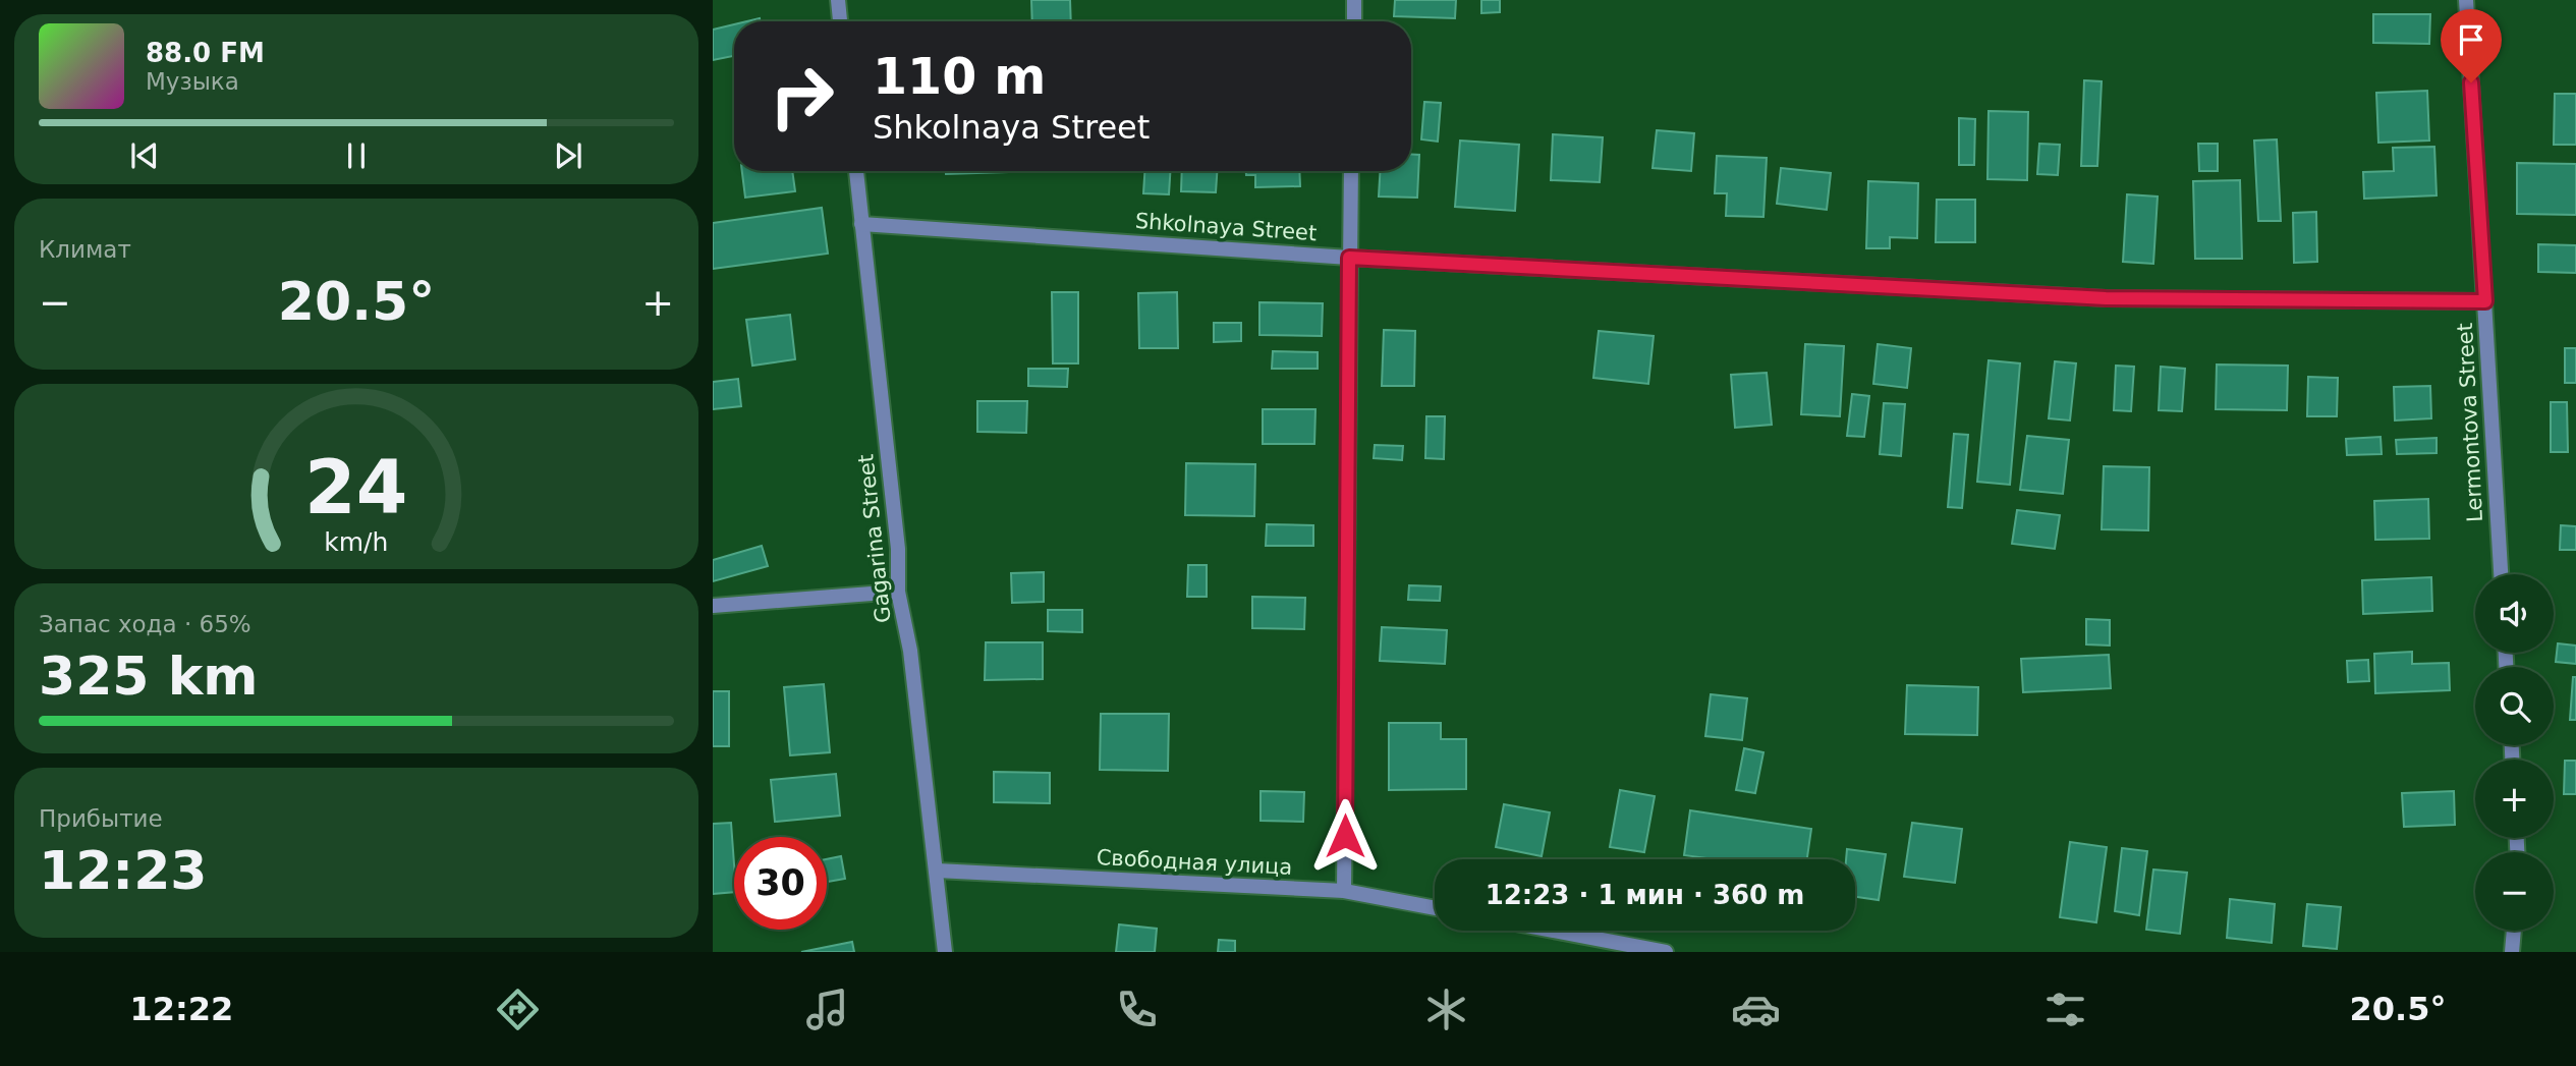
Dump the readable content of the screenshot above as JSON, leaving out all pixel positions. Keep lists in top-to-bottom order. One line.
{"streets":{"street":["Shkolnaya Street","Lermontova Street","Gagarina Street","Свободная улица"]},"crossings":[["Shkolnaya Street","Lermontova Street"],["Shkolnaya Street","Gagarina Street"],["Gagarina Street","Свободная улица"]],"page":{"turn":["110 m","Shkolnaya Street"],"song":["88.0 FM","Музыка"],"tile":["Климат",["Запас хода · 65%","325 km"],["Прибытие","12:23"]],"heat":["−","20.5°","+"],"map_buttons":["+","−"],"limit":"30","trip":"12:23 · 1 мин · 360 m","tabs":["12:22","20.5°"],"gauge":["24","km/h"]}}
